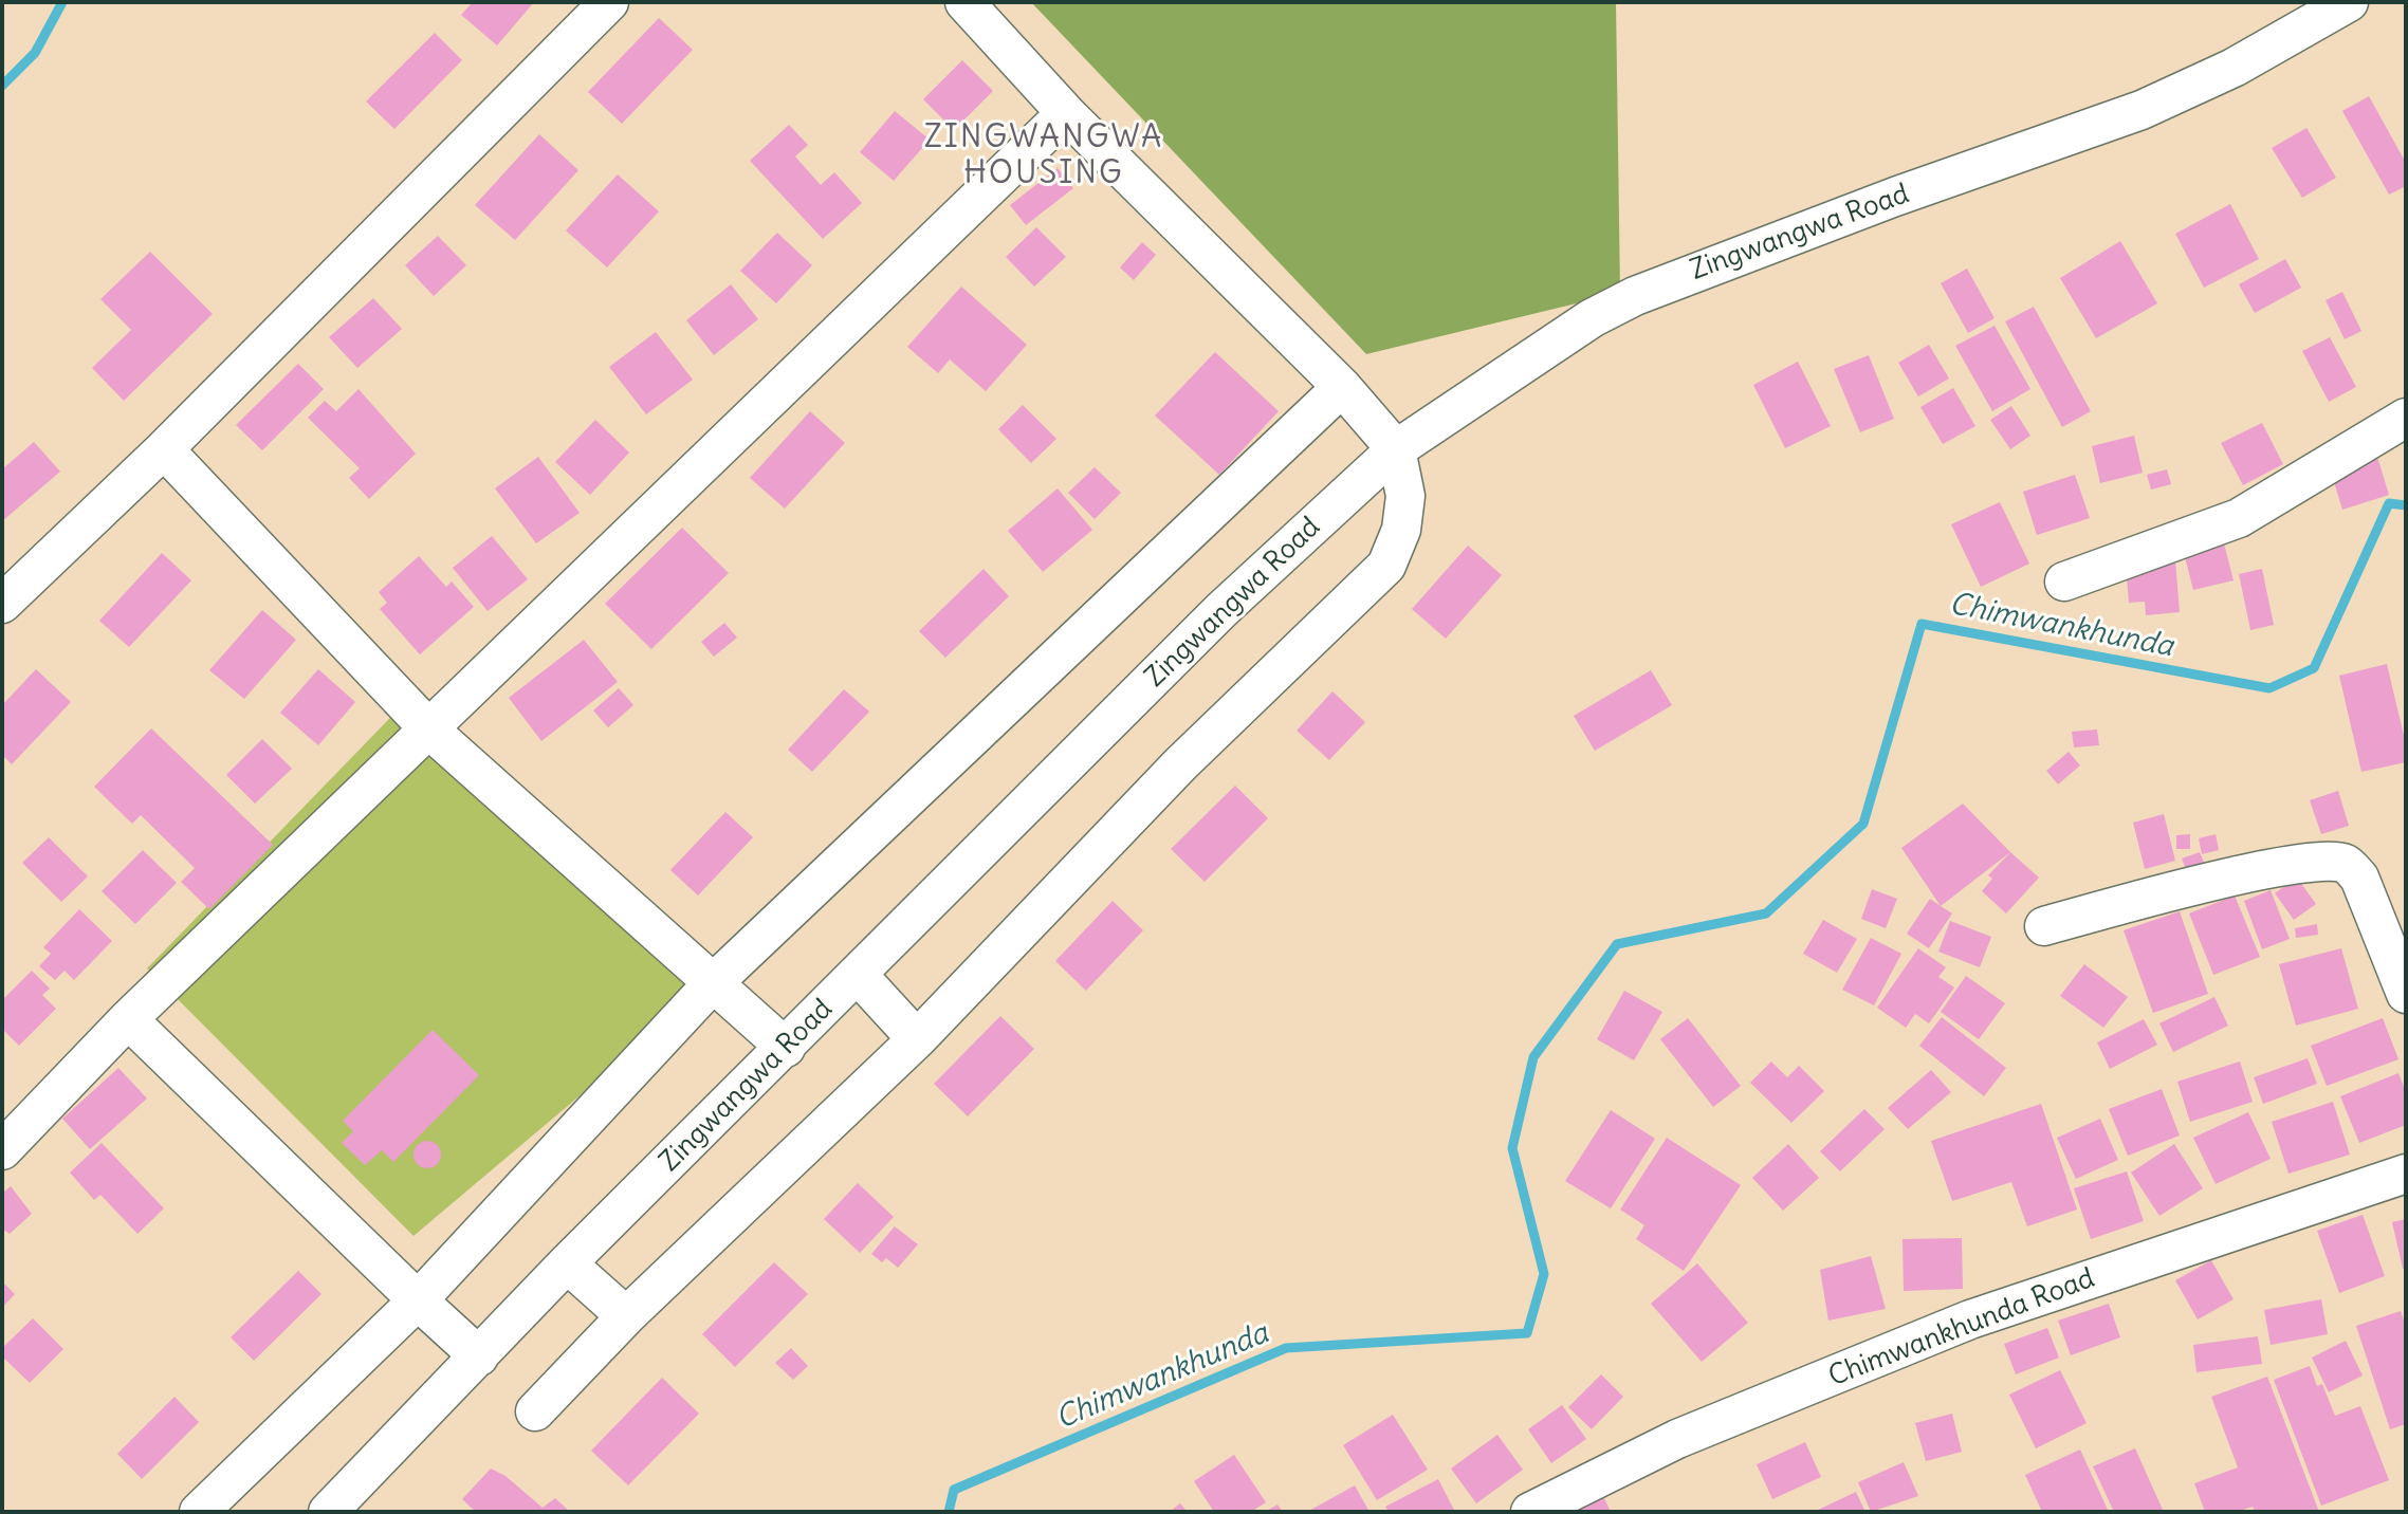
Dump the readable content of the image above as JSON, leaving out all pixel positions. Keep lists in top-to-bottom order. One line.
{"streets":{"street":["Zingwangwa Road","Chimwankhunda Road"]},"districts":["ZINGWANGWA HOUSING"],"water":["Chimwankhunda"]}
